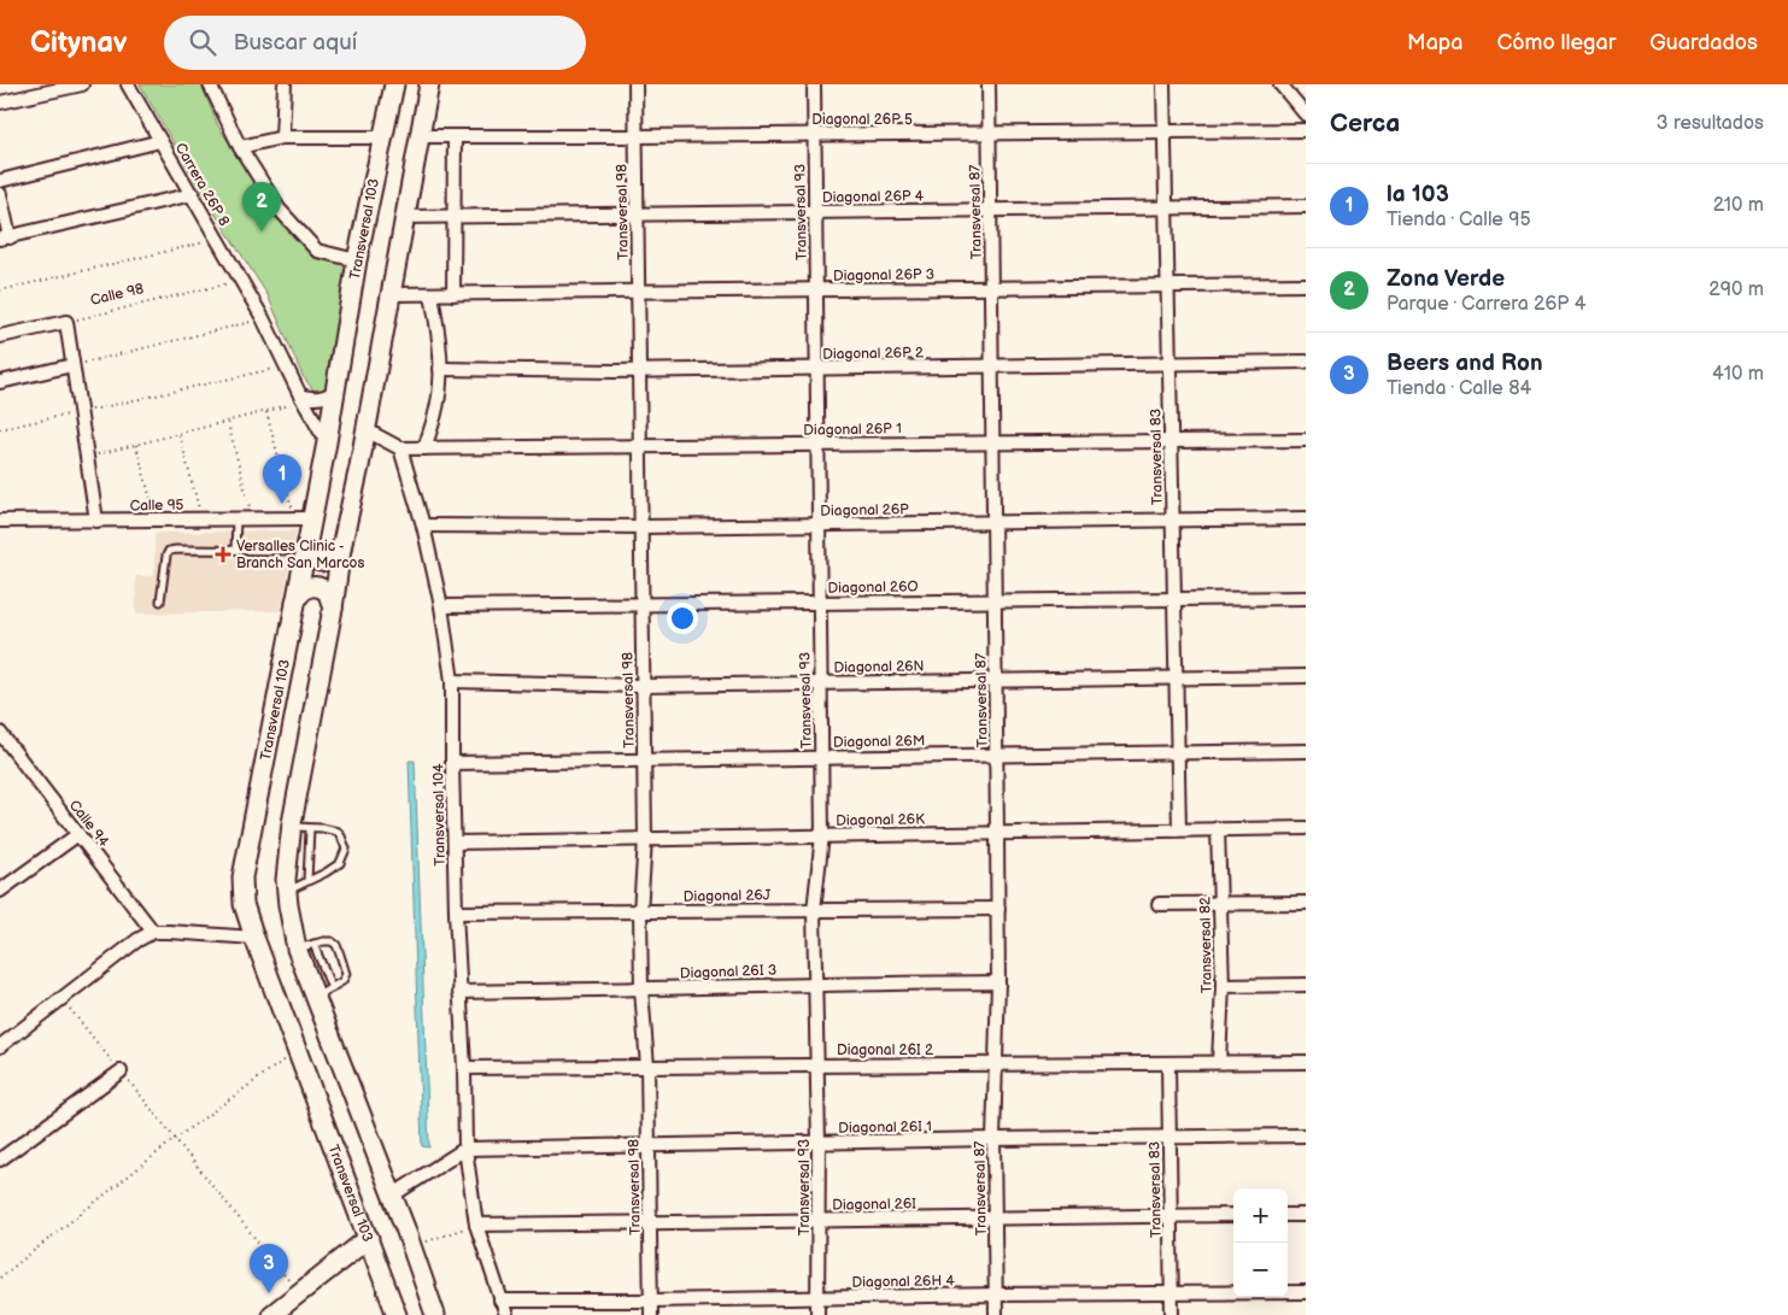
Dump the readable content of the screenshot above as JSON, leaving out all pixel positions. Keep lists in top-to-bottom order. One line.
{"streets":{"street":["Diagonal 26P 5","Carrera 26P 8","Diagonal 26P 4","Transversal 98","Transversal 93","Transversal 87","Transversal 103","Diagonal 26P 3","Diagonal 26P 2","Diagonal 26P 1","Transversal 83","Calle 95","Diagonal 26P","Diagonal 26O","Diagonal 26N","Diagonal 26M","Transversal 104","Diagonal 26K","Calle 94","Diagonal 26J","Transversal 82","Diagonal 26I 3","Diagonal 26I 2","Diagonal 26I 1","Diagonal 26I","Diagonal 26H 4"],"path":["Calle 98"]},"crossings":[["Diagonal 26P 5","Transversal 98"],["Diagonal 26P 5","Transversal 93"],["Diagonal 26P 5","Transversal 87"],["Diagonal 26P 5","Transversal 83"],["Carrera 26P 8","Transversal 103"],["Carrera 26P 8","Calle 98"],["Diagonal 26P 4","Transversal 98"],["Diagonal 26P 4","Transversal 93"],["Diagonal 26P 4","Transversal 87"],["Diagonal 26P 4","Transversal 83"],["Transversal 98","Diagonal 26P 3"],["Transversal 98","Diagonal 26P 2"],["Transversal 98","Diagonal 26P 1"],["Transversal 98","Diagonal 26P"],["Transversal 98","Diagonal 26O"],["Transversal 98","Diagonal 26N"],["Transversal 98","Diagonal 26M"],["Transversal 98","Diagonal 26K"],["Transversal 98","Diagonal 26J"],["Transversal 98","Diagonal 26I 3"],["Transversal 98","Diagonal 26I 2"],["Transversal 98","Diagonal 26I 1"],["Transversal 98","Diagonal 26I"],["Transversal 98","Diagonal 26H 4"],["Transversal 93","Diagonal 26P 3"],["Transversal 93","Diagonal 26P 2"],["Transversal 93","Diagonal 26P 1"],["Transversal 93","Diagonal 26P"],["Transversal 93","Diagonal 26O"],["Transversal 93","Diagonal 26N"],["Transversal 93","Diagonal 26M"],["Transversal 93","Diagonal 26K"],["Transversal 93","Diagonal 26J"],["Transversal 93","Diagonal 26I 3"],["Transversal 93","Diagonal 26I 2"],["Transversal 93","Diagonal 26I 1"],["Transversal 93","Diagonal 26I"],["Transversal 93","Diagonal 26H 4"],["Transversal 87","Diagonal 26P 3"],["Transversal 87","Diagonal 26P 2"],["Transversal 87","Diagonal 26P 1"],["Transversal 87","Diagonal 26P"],["Transversal 87","Diagonal 26O"],["Transversal 87","Diagonal 26N"],["Transversal 87","Diagonal 26M"],["Transversal 87","Diagonal 26K"],["Transversal 87","Diagonal 26J"],["Transversal 87","Diagonal 26I 3"],["Transversal 87","Diagonal 26I 2"],["Transversal 87","Diagonal 26I 1"],["Transversal 87","Diagonal 26I"],["Transversal 87","Diagonal 26H 4"],["Transversal 103","Calle 95"],["Diagonal 26P 3","Transversal 83"],["Diagonal 26P 2","Transversal 83"],["Diagonal 26P 1","Transversal 83"],["Diagonal 26P 1","Transversal 104"],["Transversal 83","Diagonal 26P"],["Transversal 83","Diagonal 26O"],["Transversal 83","Diagonal 26N"],["Transversal 83","Diagonal 26M"],["Transversal 83","Diagonal 26K"],["Transversal 83","Diagonal 26I 2"],["Transversal 83","Diagonal 26I 1"],["Transversal 83","Diagonal 26I"],["Transversal 83","Diagonal 26H 4"],["Diagonal 26P","Transversal 104"],["Diagonal 26O","Transversal 104"],["Diagonal 26N","Transversal 104"],["Diagonal 26M","Transversal 104"],["Transversal 104","Diagonal 26K"],["Transversal 104","Diagonal 26J"],["Transversal 104","Diagonal 26I 3"],["Transversal 104","Diagonal 26I 2"],["Transversal 104","Diagonal 26I 1"],["Transversal 104","Diagonal 26I"],["Diagonal 26K","Transversal 82"],["Transversal 82","Diagonal 26I 2"]],"places":{"health":["Versalles Clinic - Branch San Marcos"]},"page":{"header":"Citynav","search":"Buscar aquí","nav":["Mapa","Cómo llegar","Guardados"],"heading":["Cerca","3 resultados"],"list":[{"mark":"1","name":"la 103","note":"Tienda · Calle 95","value":"210 m"},{"mark":"2","name":"Zona Verde","note":"Parque · Carrera 26P 4","value":"290 m"},{"mark":"3","name":"Beers and Ron","note":"Tienda · Calle 84","value":"410 m"}],"pins":["2","1","3"],"map_buttons":["+","−"]}}
